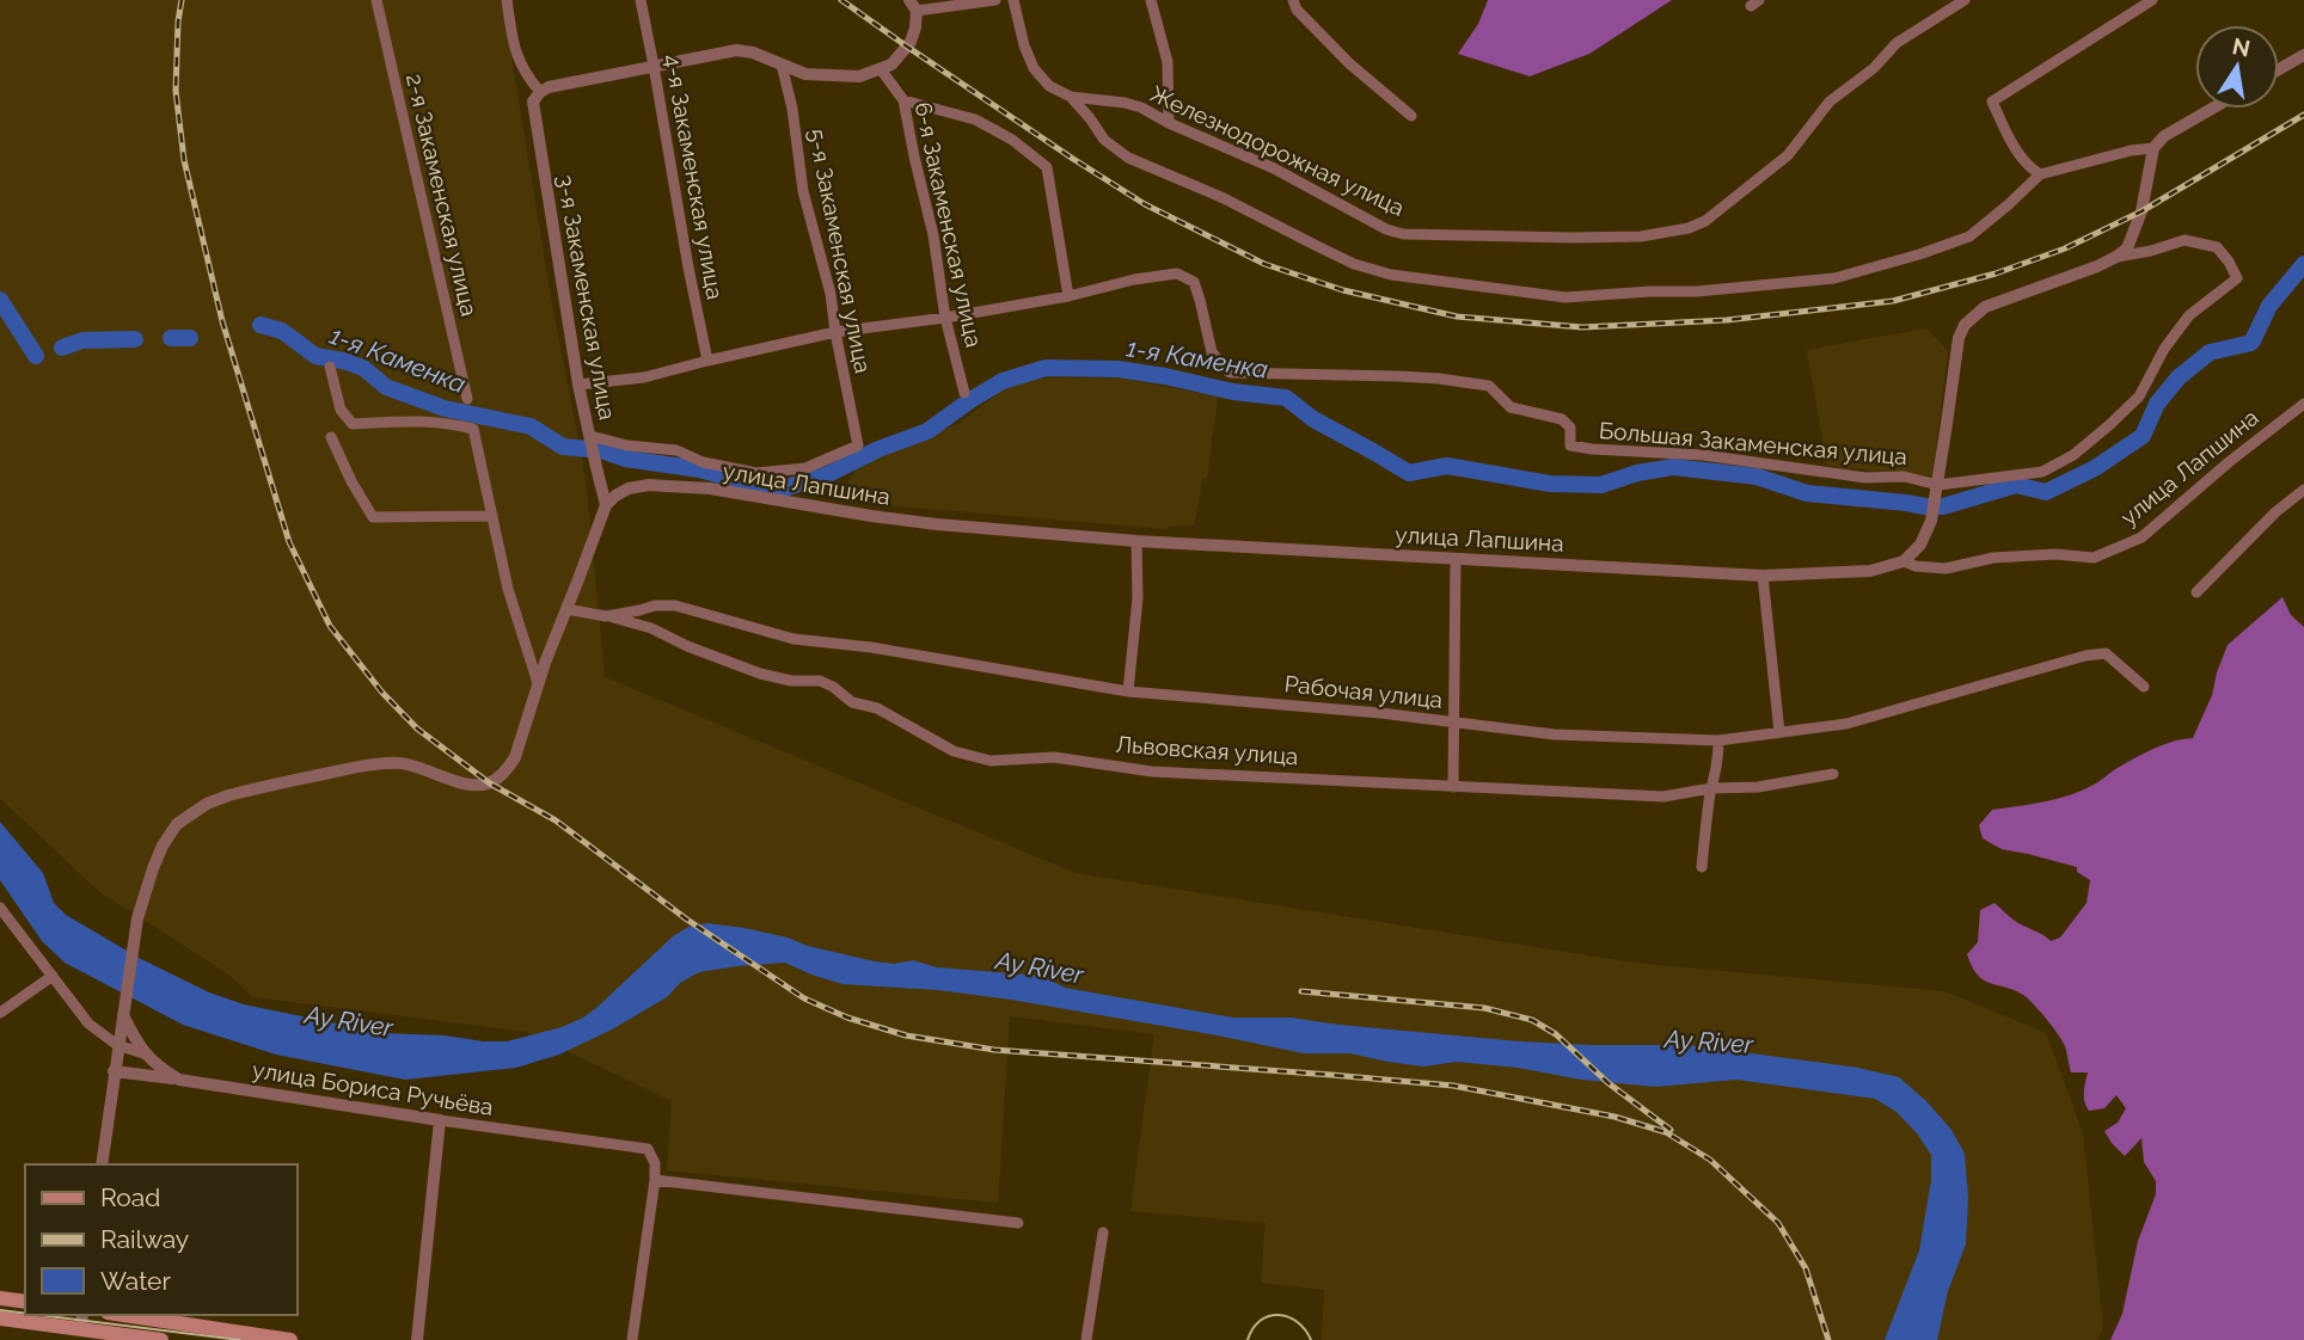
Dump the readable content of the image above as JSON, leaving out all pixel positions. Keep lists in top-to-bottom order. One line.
{"streets":{"street":["Железнодорожная улица","4-я Закаменская улица","2-я Закаменская улица","6-я Закаменская улица","5-я Закаменская улица","3-я Закаменская улица","Большая Закаменская улица","улица Лапшина","Рабочая улица","Львовская улица","улица Бориса Ручьёва"]},"crossings":[["5-я Закаменская улица","3-я Закаменская улица"],["Рабочая улица","Львовская улица"]],"water":["1-я Каменка","Ay River"],"legend":["Road","Railway","Water"],"north":"top"}
